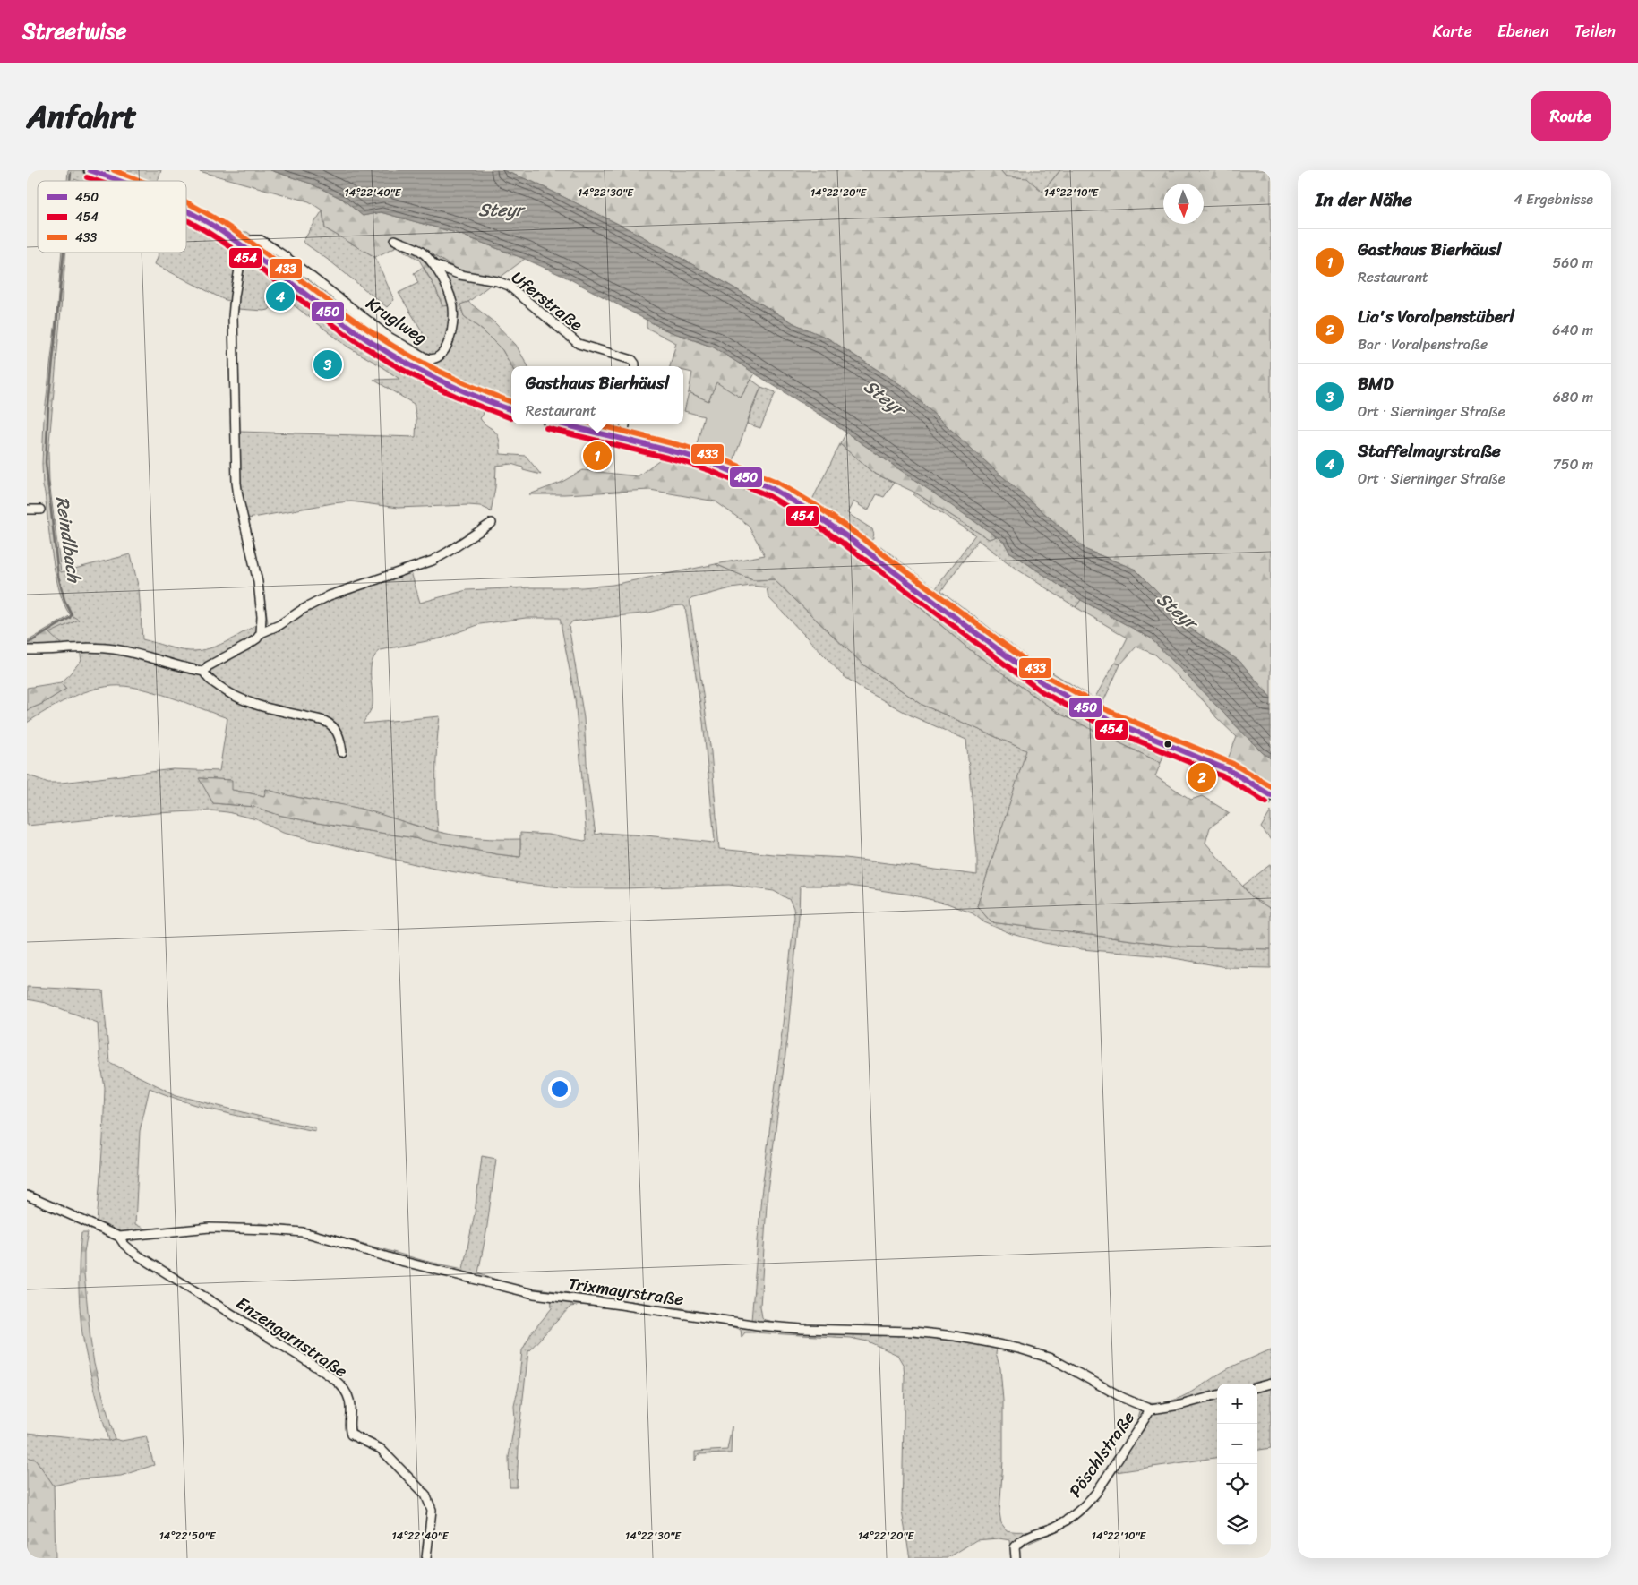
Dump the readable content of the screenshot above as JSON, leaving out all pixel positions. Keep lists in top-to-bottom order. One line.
{"streets":{"street":["Uferstraße","Kruglweg","Trixmayrstraße","Enzengarnstraße","Pöschlstraße"]},"crossings":[["Uferstraße","Kruglweg"],["Trixmayrstraße","Enzengarnstraße"],["Trixmayrstraße","Pöschlstraße"]],"water":["Steyr","Reindlbach"],"lines":["transit line 450","transit line 433","transit line 454"],"legend":["450","454","433"],"north":"bottom","page":{"header":"Streetwise","nav":["Karte","Ebenen","Teilen"],"title":"Anfahrt","buttons":"Route","heading":["In der Nähe","4 Ergebnisse"],"list":[{"mark":"1","name":"Gasthaus Bierhäusl","note":"Restaurant","value":"560 m"},{"mark":"2","name":"Lia's Voralpenstüberl","note":"Bar · Voralpenstraße","value":"640 m"},{"mark":"3","name":"BMD","note":"Ort · Sierninger Straße","value":"680 m"},{"mark":"4","name":"Staffelmayrstraße","note":"Ort · Sierninger Straße","value":"750 m"}],"pins":["4","3","1","2"],"popup":["Gasthaus Bierhäusl","Restaurant"],"map_buttons":["+","−"]},"coordinates":["14°22'40\"E","14°22'30\"E","14°22'20\"E","14°22'10\"E","14°22'50\"E"]}
